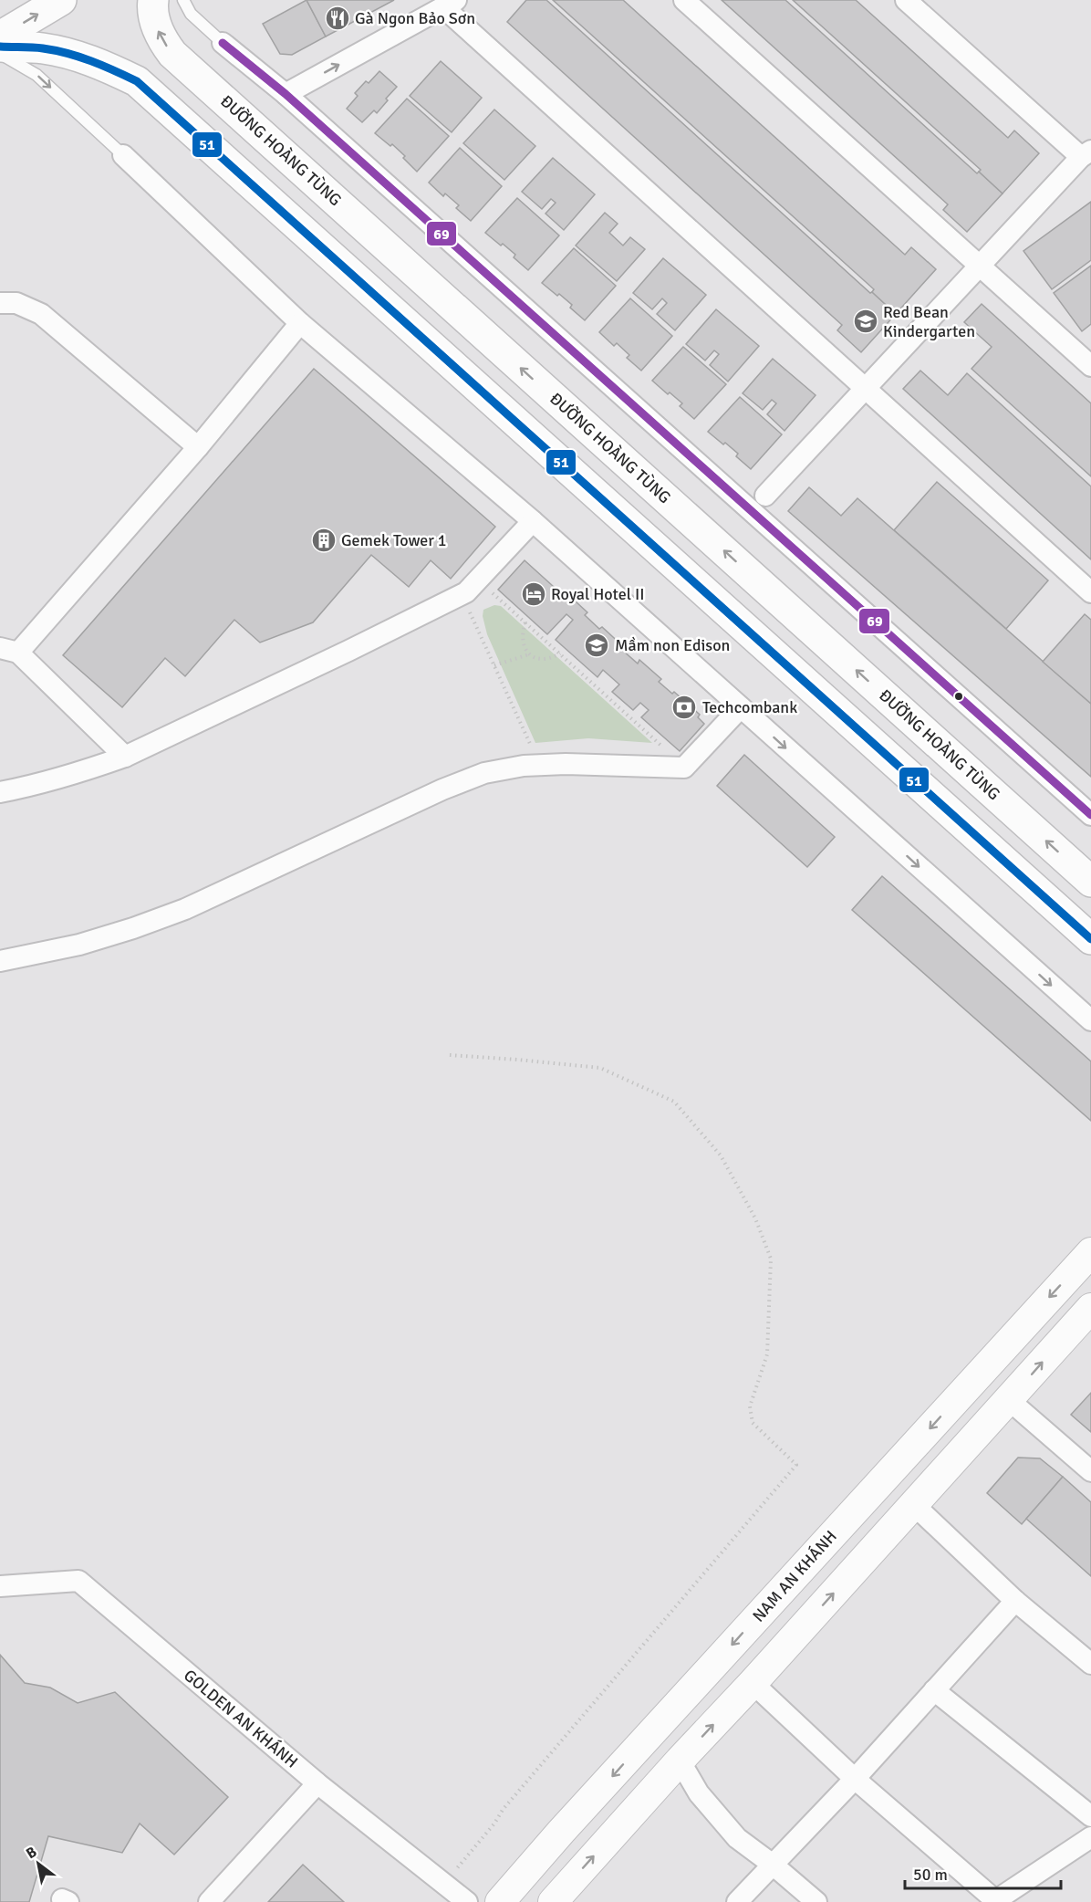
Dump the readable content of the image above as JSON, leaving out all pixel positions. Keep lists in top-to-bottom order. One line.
{"streets":{"main road":["ĐƯỜNG HOÀNG TÙNG"],"street":["NAM AN KHÁNH","GOLDEN AN KHÁNH"]},"places":{"restaurant":["Gà Ngon Bảo Sơn"],"school or university":["Red Bean Kindergarten","Mầm non Edison"],"building":["Gemek Tower 1"],"hotel":["Royal Hotel II"],"bank":["Techcombank"]},"lines":["transit line 69","transit line 51"],"scale_bar":"50 m","north":"top left"}
